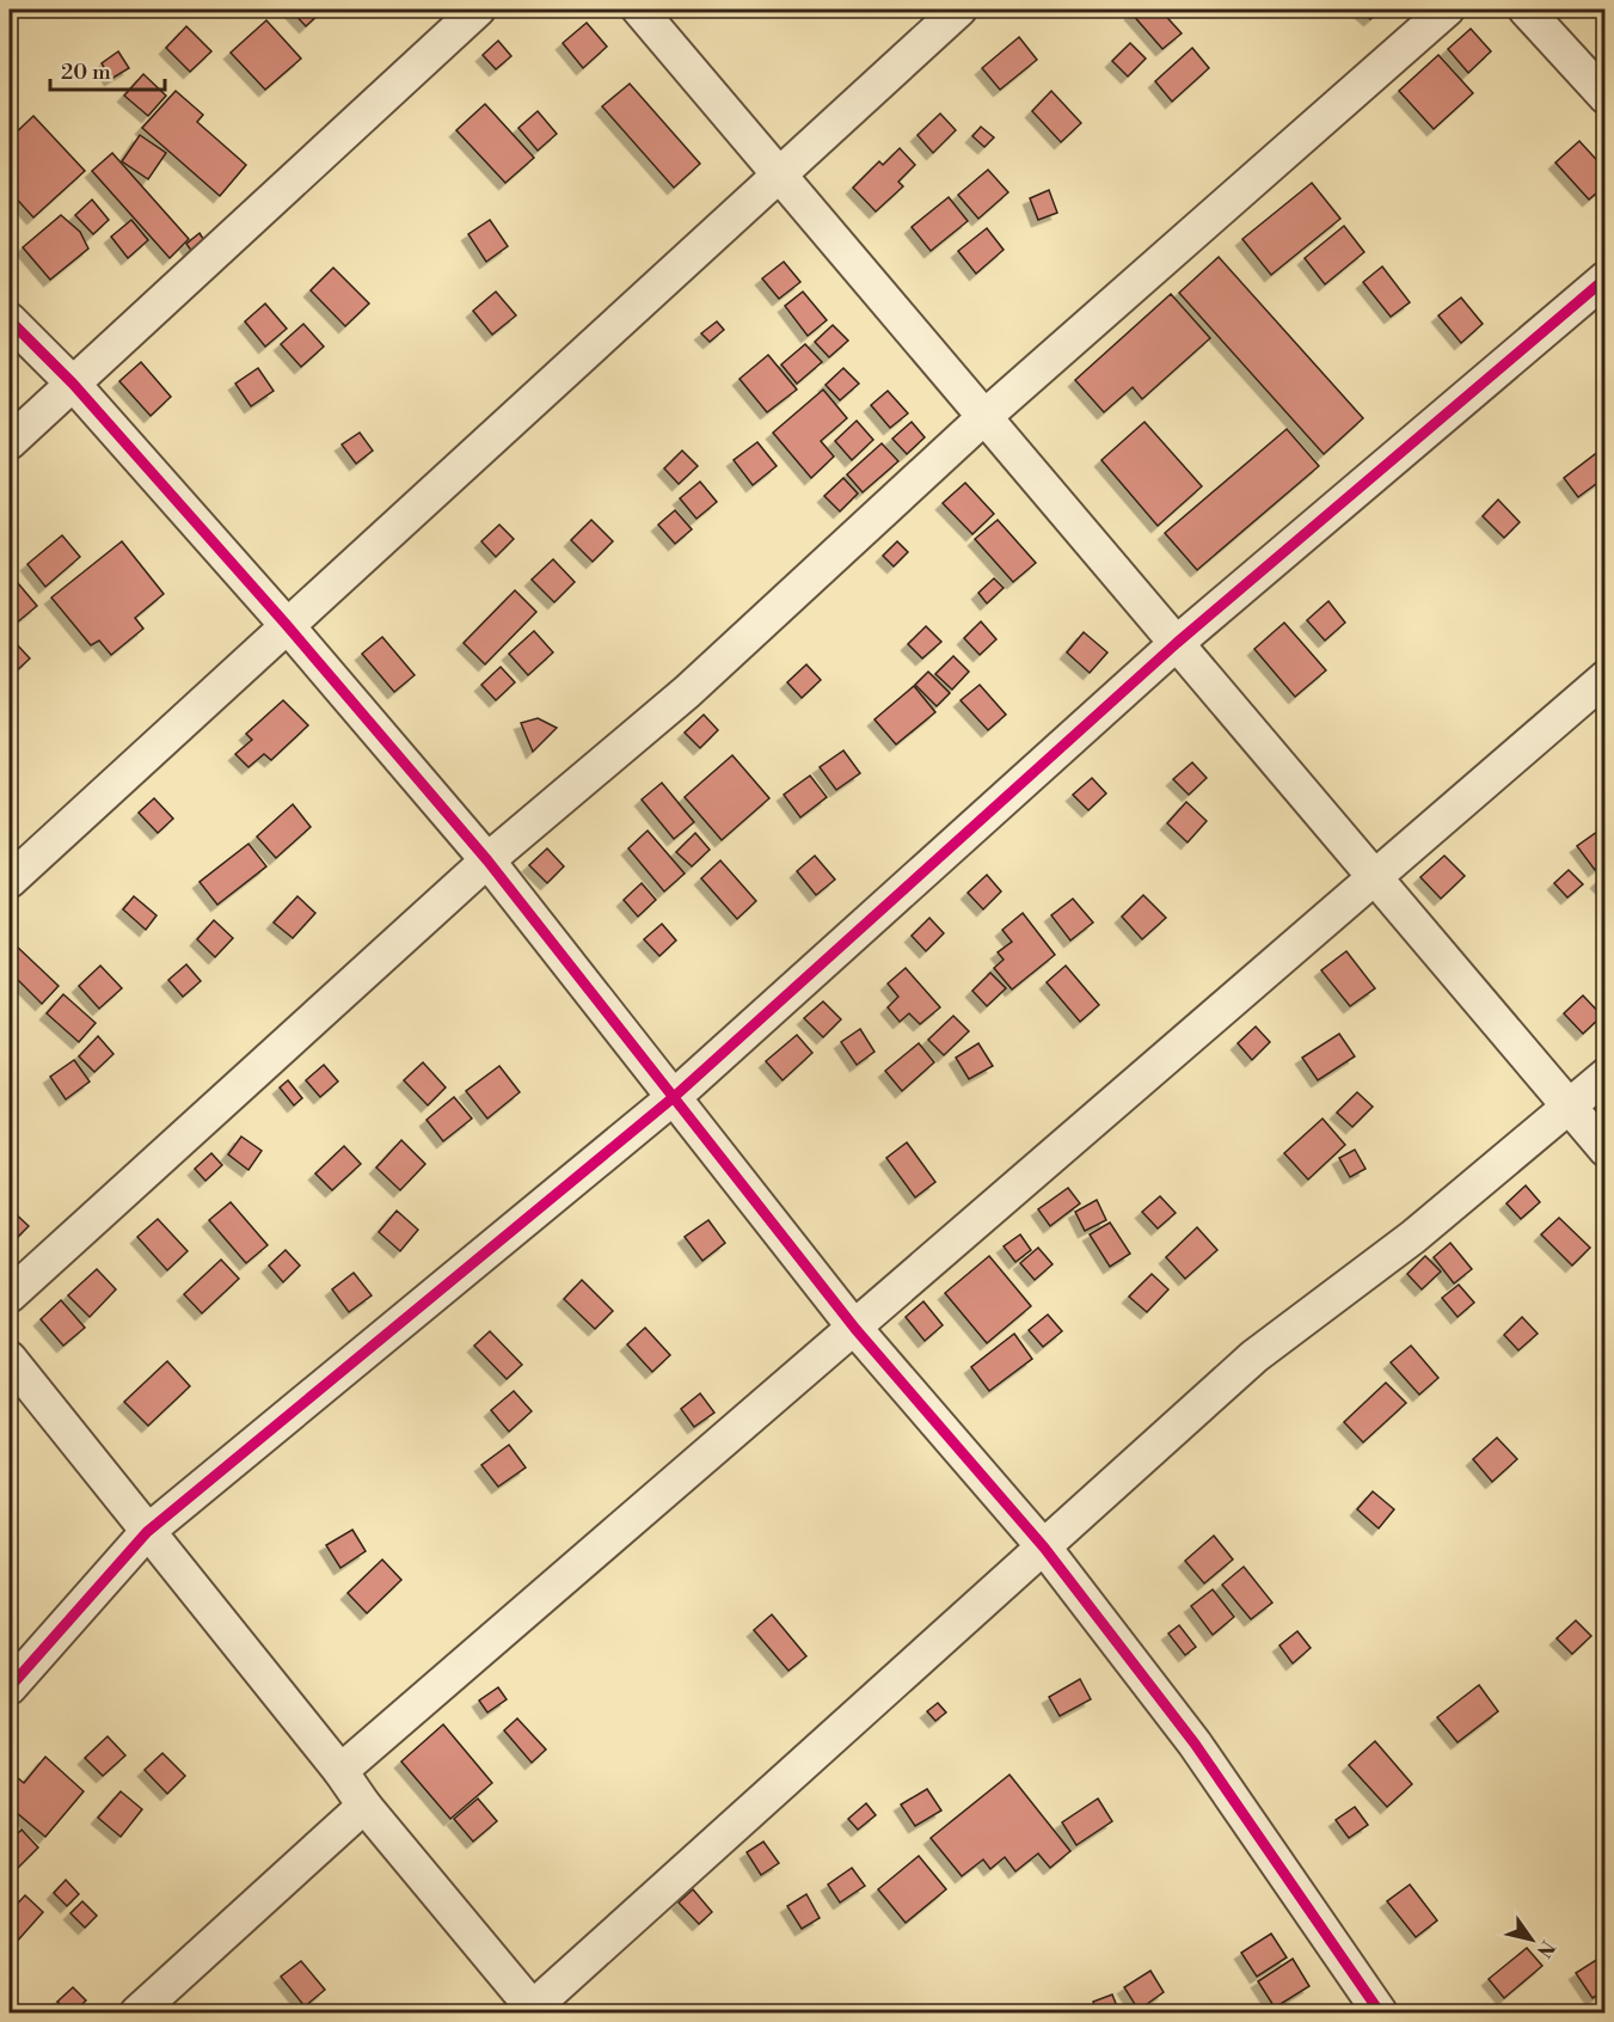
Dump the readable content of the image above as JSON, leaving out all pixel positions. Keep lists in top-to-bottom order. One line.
{"scale_bar":"20 m","north":"bottom right"}
